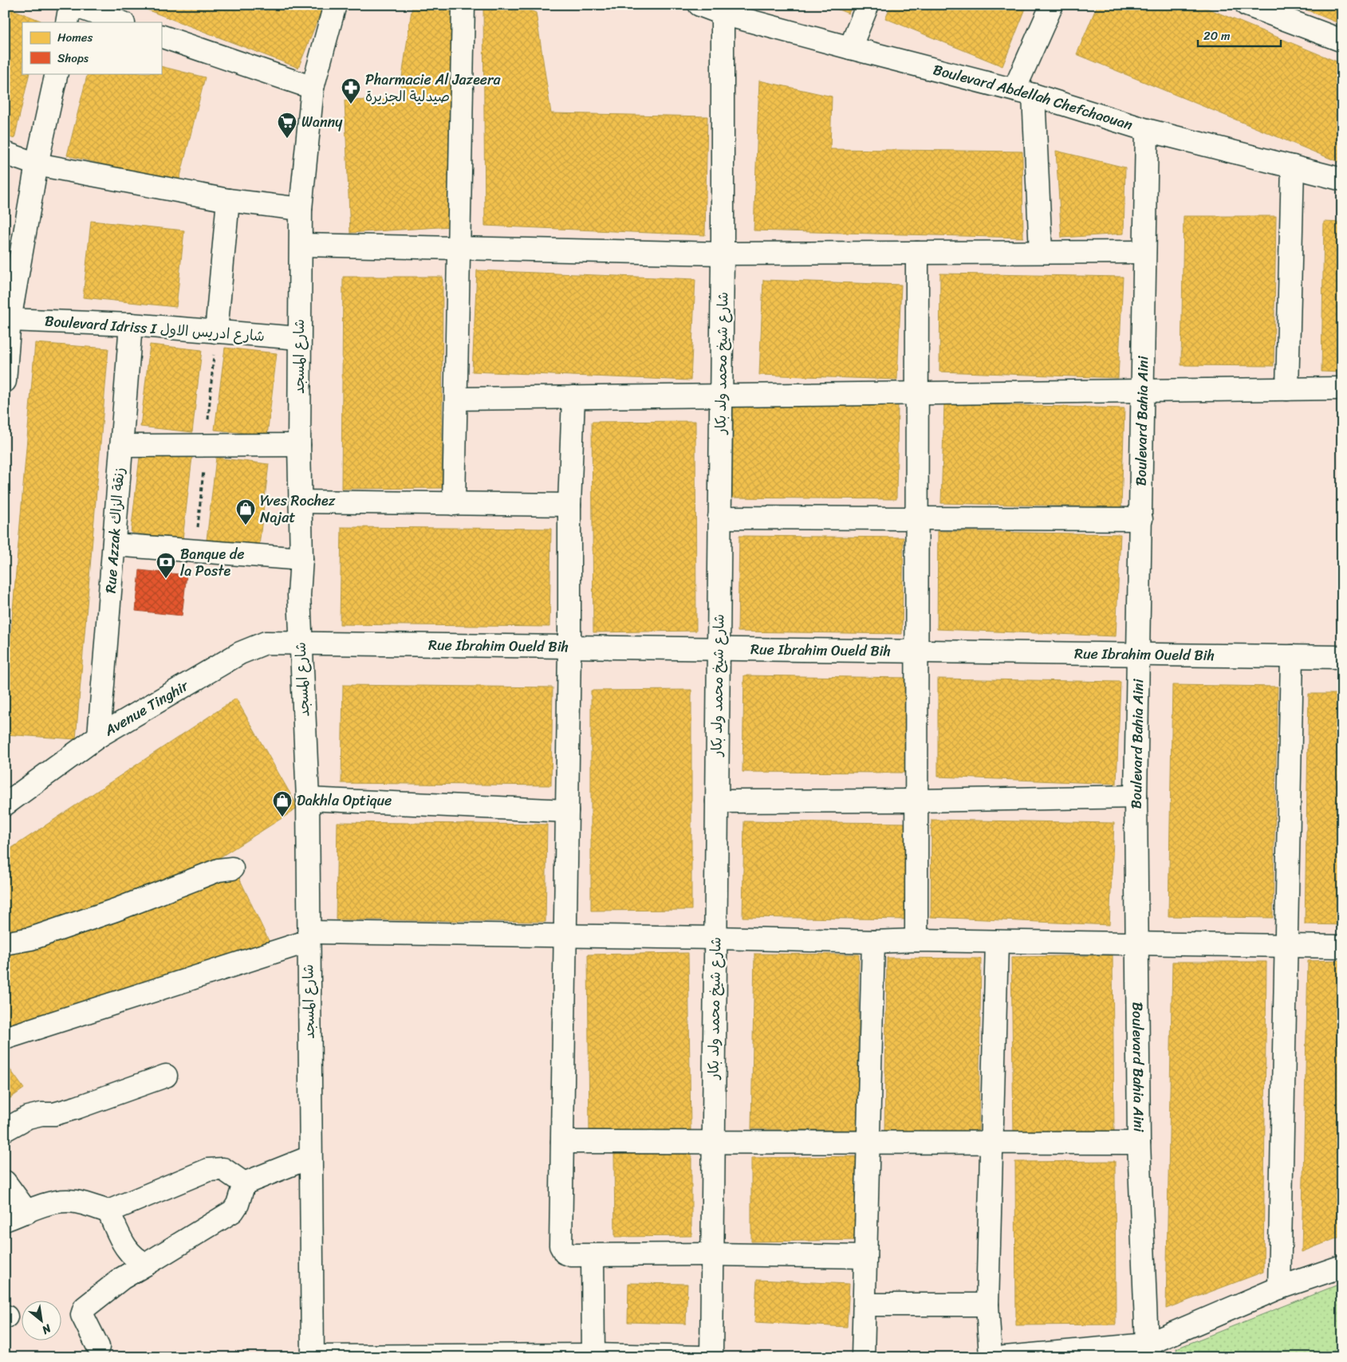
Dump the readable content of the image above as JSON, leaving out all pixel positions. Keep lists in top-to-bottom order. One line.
{"streets":{"street":["Boulevard Abdellah Chefchaouan","Boulevard Idriss I شارع ادريس الاول","شارع المسجد","شارع شيخ محمد ولد بكار","Boulevard Bahia Aini","Rue Azzak زنقة الزاك","Rue Ibrahim Oueld Bih","Avenue Tinghir"]},"crossings":[["Boulevard Abdellah Chefchaouan","شارع شيخ محمد ولد بكار"],["Boulevard Abdellah Chefchaouan","Boulevard Bahia Aini"],["Boulevard Idriss I شارع ادريس الاول","شارع المسجد"],["Boulevard Idriss I شارع ادريس الاول","Rue Azzak زنقة الزاك"],["شارع المسجد","Rue Ibrahim Oueld Bih"],["شارع المسجد","Avenue Tinghir"],["شارع شيخ محمد ولد بكار","Rue Ibrahim Oueld Bih"],["Boulevard Bahia Aini","Rue Ibrahim Oueld Bih"],["Rue Azzak زنقة الزاك","Avenue Tinghir"],["Rue Ibrahim Oueld Bih","Avenue Tinghir"]],"places":{"pharmacy":["Pharmacie Al Jazeera صيدلية الجزيرة"],"supermarket":["Wanny"],"shop":["Yves Rochez Najat","Dakhla Optique"],"bank":["Banque de la Poste"]},"legend":["Homes","Shops"],"scale_bar":"20 m","north":"bottom right"}
